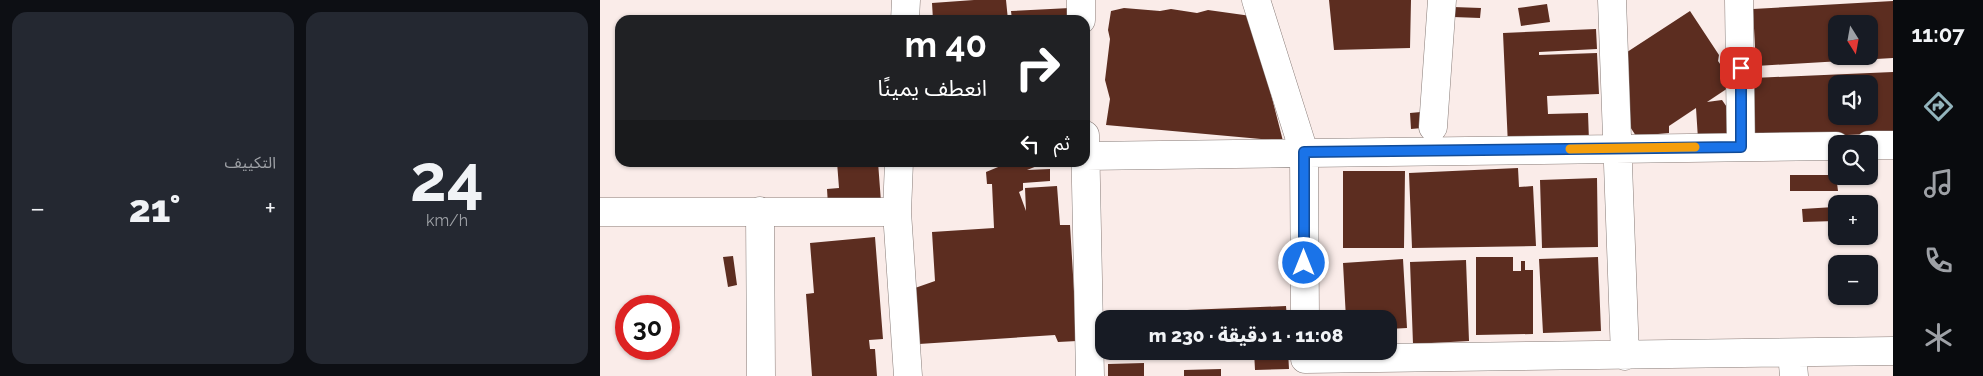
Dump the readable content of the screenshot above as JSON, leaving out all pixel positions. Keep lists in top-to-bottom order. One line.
{"north":"bottom","page":{"tabs":"11:07","tile":[["24","km/h"],"التكييف"],"map_buttons":["+","−"],"turn":["40 m","انعطف يمينًا"],"then":"ثم","heat":["−","21°","+"],"limit":"30","trip":"11:08 · 1 دقيقة · 230 m"}}
